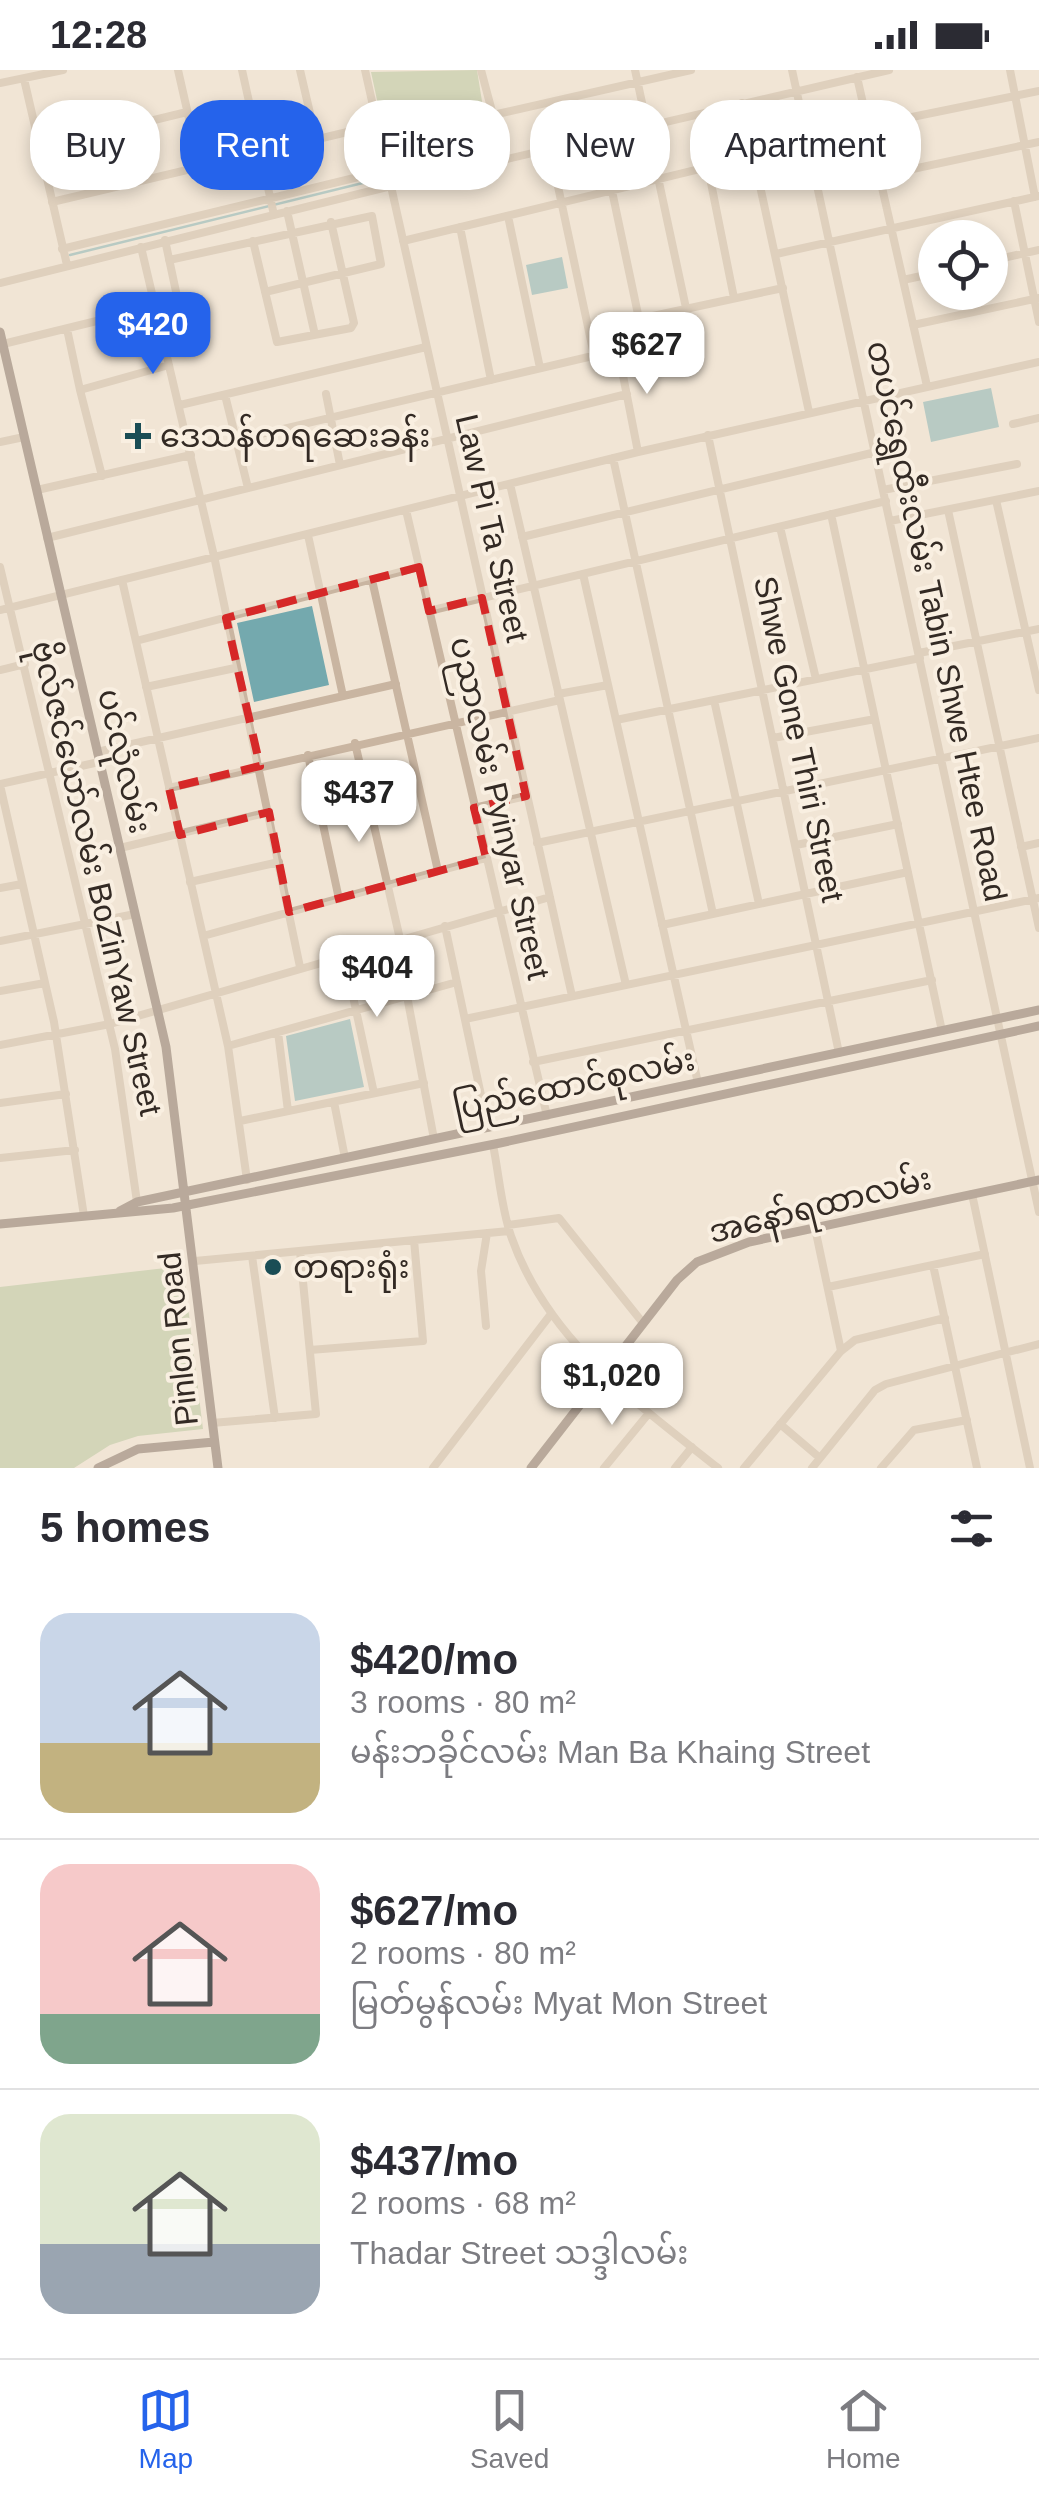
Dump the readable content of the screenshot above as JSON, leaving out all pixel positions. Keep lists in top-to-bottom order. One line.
{"streets":{"main road":["ပင်လုံလမ်း","ပြည်ထောင်စုလမ်း","အနော်ရထာလမ်း","Pinlon Road"],"street":["Law Pi Ta Street","တပင်ရွှေထီးလမ်း Tabin Shwe Htee Road","Shwe Gone Thiri Street","ပညာလမ်း Pyinyar Street","ဗိုလ်ဇင်ယော်လမ်း BoZinYaw Street"]},"crossings":[["တပင်ရွှေထီးလမ်း Tabin Shwe Htee Road","ပြည်ထောင်စုလမ်း"],["တပင်ရွှေထီးလမ်း Tabin Shwe Htee Road","အနော်ရထာလမ်း"],["Shwe Gone Thiri Street","ပြည်ထောင်စုလမ်း"],["ပင်လုံလမ်း","ပြည်ထောင်စုလမ်း"],["ပင်လုံလမ်း","Pinlon Road"],["ပညာလမ်း Pyinyar Street","ပြည်ထောင်စုလမ်း"],["ဗိုလ်ဇင်ယော်လမ်း BoZinYaw Street","ပြည်ထောင်စုလမ်း"],["ပြည်ထောင်စုလမ်း","Pinlon Road"]],"places":{"health":["ဒေသန်တရဆေးခန်း"],"other":["တရားရုံး"]},"page":{"status":"12:28","chip":["Buy","Rent","Filters","New","Apartment"],"price":["$420","$627","$437","$404","$1,020"],"heading":"5 homes","list":[{"name":"$420/mo","note":"3 rooms · 80 m² · မန်းဘခိုင်လမ်း Man Ba Khaing Street"},{"name":"$627/mo","note":"2 rooms · 80 m² · မြတ်မွန်လမ်း Myat Mon Street"},{"name":"$437/mo","note":"2 rooms · 68 m² · Thadar Street သဒ္ဒါလမ်း"}],"tabs":["Map","Saved","Home"]}}
